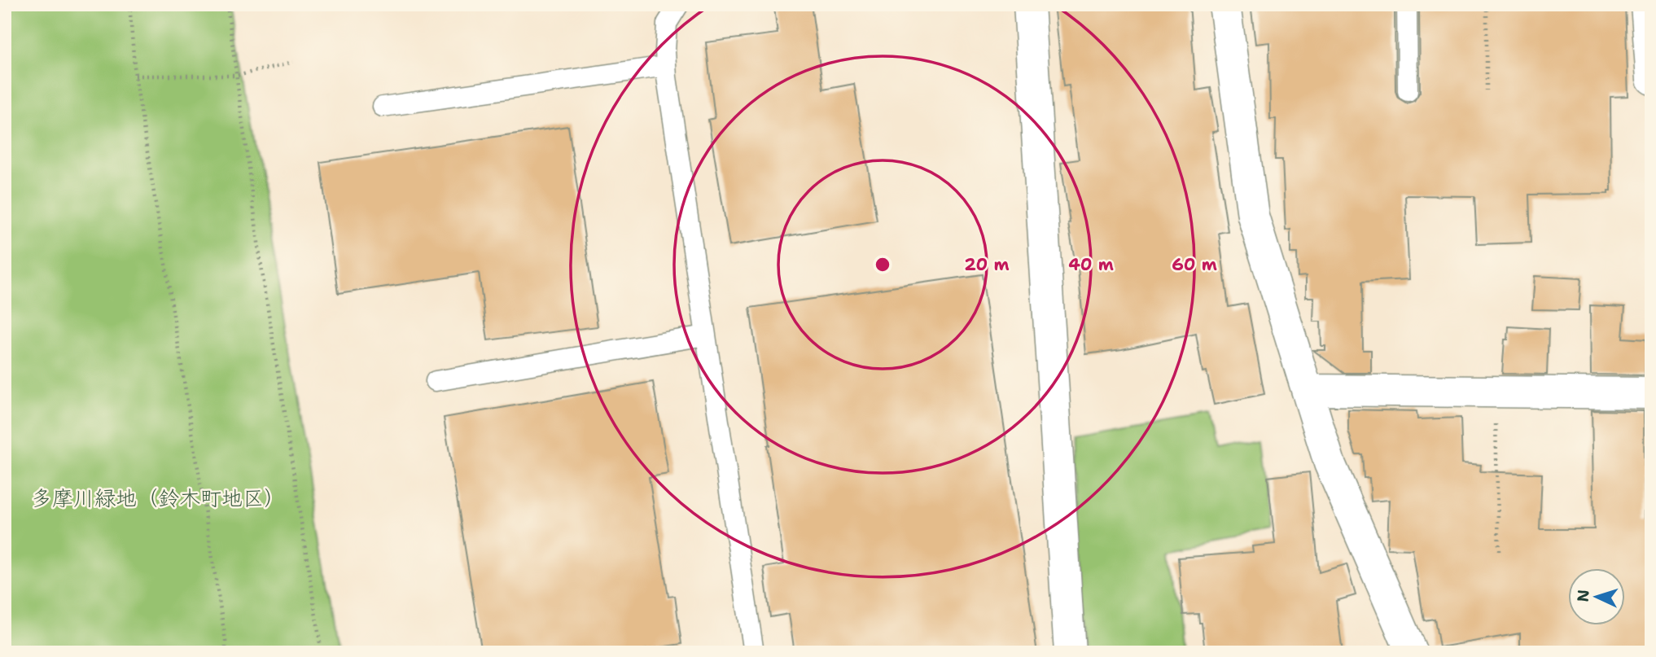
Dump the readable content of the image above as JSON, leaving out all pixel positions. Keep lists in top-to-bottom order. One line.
{"parks":["多摩川緑地（鈴木町地区）"],"north":"left","rings":["20 m","40 m","60 m"]}
